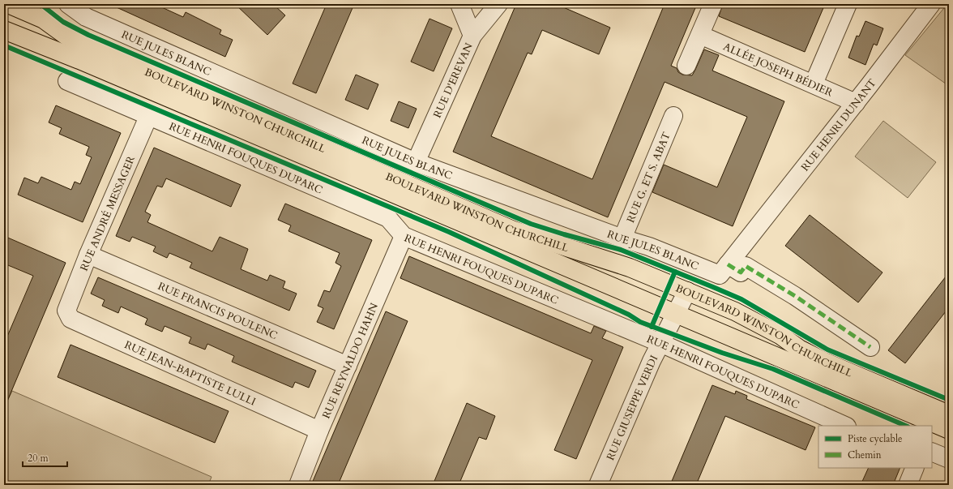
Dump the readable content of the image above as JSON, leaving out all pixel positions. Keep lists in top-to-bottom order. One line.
{"streets":{"main road":["BOULEVARD WINSTON CHURCHILL"],"street":["RUE JULES BLANC","ALLÉE JOSEPH BÉDIER","RUE D'EREVAN","RUE HENRI DUNANT","RUE HENRI FOUQUES DUPARC","RUE G. ET S. ABAT","RUE ANDRÉ MESSAGER","RUE FRANCIS POULENC","RUE REYNALDO HAHN","RUE JEAN-BAPTISTE LULLI","RUE GIUSEPPE VERDI"]},"crossings":[["RUE JULES BLANC","RUE D'EREVAN"],["RUE JULES BLANC","RUE HENRI DUNANT"],["RUE JULES BLANC","RUE G. ET S. ABAT"],["ALLÉE JOSEPH BÉDIER","RUE HENRI DUNANT"],["BOULEVARD WINSTON CHURCHILL","RUE GIUSEPPE VERDI"],["RUE HENRI FOUQUES DUPARC","RUE ANDRÉ MESSAGER"],["RUE HENRI FOUQUES DUPARC","RUE REYNALDO HAHN"],["RUE HENRI FOUQUES DUPARC","RUE GIUSEPPE VERDI"],["RUE ANDRÉ MESSAGER","RUE FRANCIS POULENC"],["RUE ANDRÉ MESSAGER","RUE JEAN-BAPTISTE LULLI"],["RUE FRANCIS POULENC","RUE REYNALDO HAHN"],["RUE REYNALDO HAHN","RUE JEAN-BAPTISTE LULLI"]],"legend":["Piste cyclable","Chemin"],"scale_bar":"20 m"}
